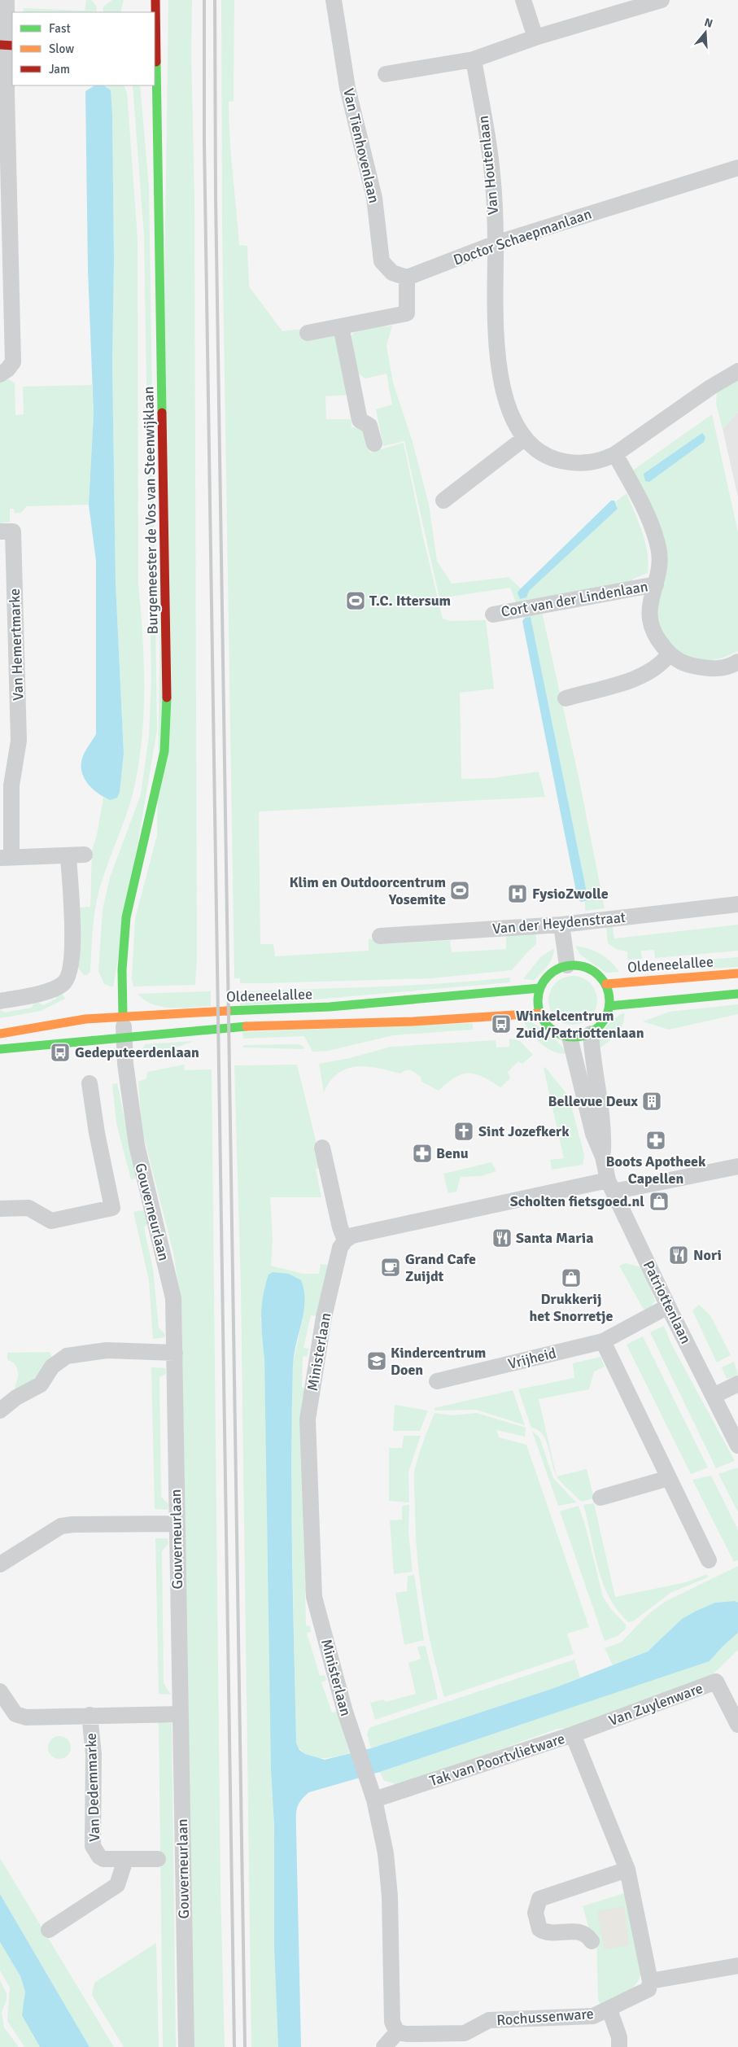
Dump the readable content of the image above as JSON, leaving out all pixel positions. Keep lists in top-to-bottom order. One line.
{"streets":{"street":["Van Tienhovenlaan","Van Houtenlaan","Doctor Schaepmanlaan","Burgemeester de Vos van Steenwijklaan","Cort van der Lindenlaan","Van Hemertmarke","Van der Heydenstraat","Oldeneelallee","Gouverneurlaan","Patriottenlaan","Ministerlaan","Vrijheid","Van Zuylenware","Tak van Poortvlietware","Van Dedemmarke","Rochussenware"]},"crossings":[["Van Tienhovenlaan","Doctor Schaepmanlaan"],["Van Houtenlaan","Doctor Schaepmanlaan"],["Van Houtenlaan","Cort van der Lindenlaan"],["Burgemeester de Vos van Steenwijklaan","Oldeneelallee"],["Burgemeester de Vos van Steenwijklaan","Gouverneurlaan"],["Oldeneelallee","Gouverneurlaan"],["Oldeneelallee","Patriottenlaan"],["Gouverneurlaan","Van Dedemmarke"],["Patriottenlaan","Vrijheid"],["Ministerlaan","Tak van Poortvlietware"],["Van Zuylenware","Tak van Poortvlietware"],["Tak van Poortvlietware","Rochussenware"]],"places":{"sports":["T.C. Ittersum","Klim en Outdoorcentrum Yosemite"],"hospital":["FysioZwolle"],"bus stop":["Winkelcentrum Zuid/Patriottenlaan","Gedeputeerdenlaan"],"building":["Bellevue Deux"],"church":["Sint Jozefkerk"],"pharmacy":["Boots Apotheek Capellen","Benu"],"shop":["Scholten fietsgoed.nl","Drukkerij het Snorretje"],"restaurant":["Santa Maria","Nori"],"cafe":["Grand Cafe Zuijdt"],"school or university":["Kindercentrum Doen"]},"legend":["Fast","Slow","Jam"],"north":"top"}
